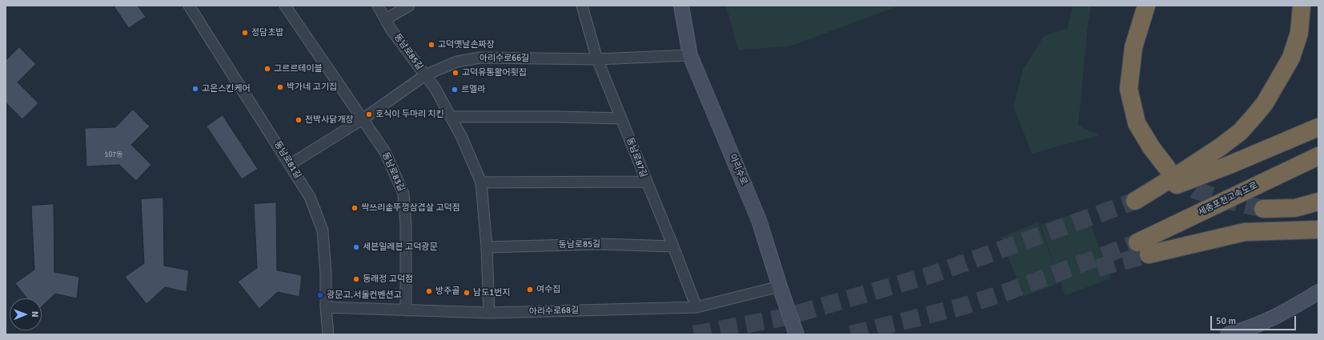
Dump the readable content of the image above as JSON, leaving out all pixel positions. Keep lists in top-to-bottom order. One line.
{"streets":{"highway":["세종포천고속도로"],"main road":["아리수로"],"street":["동남로85길","아리수로66길","동남로87길","동남로81길","동남로83길","아리수로68길"]},"crossings":[["동남로85길","아리수로66길"],["동남로85길","동남로87길"],["동남로85길","아리수로68길"],["아리수로66길","동남로87길"],["아리수로66길","동남로81길"],["아리수로66길","아리수로"],["아리수로66길","동남로83길"],["동남로87길","아리수로68길"],["동남로81길","아리수로68길"],["아리수로","아리수로68길"],["동남로83길","아리수로68길"]],"places":["정담초밥","고덕옛날손짜장","그르르테이블","고덕유통활어횟집","박가네 고기집","고은스킨케어","르엘라","호식이 두마리 치킨","전박사닭개장","싹쓰리솥뚜껑삼겹살 고덕점","세븐일레븐 고덕광문","동래정 고덕점","여수집","방주골","남도1번지","광문고.서울컨벤션고"],"house_numbers":["107동"],"scale_bar":"50 m","north":"right"}
